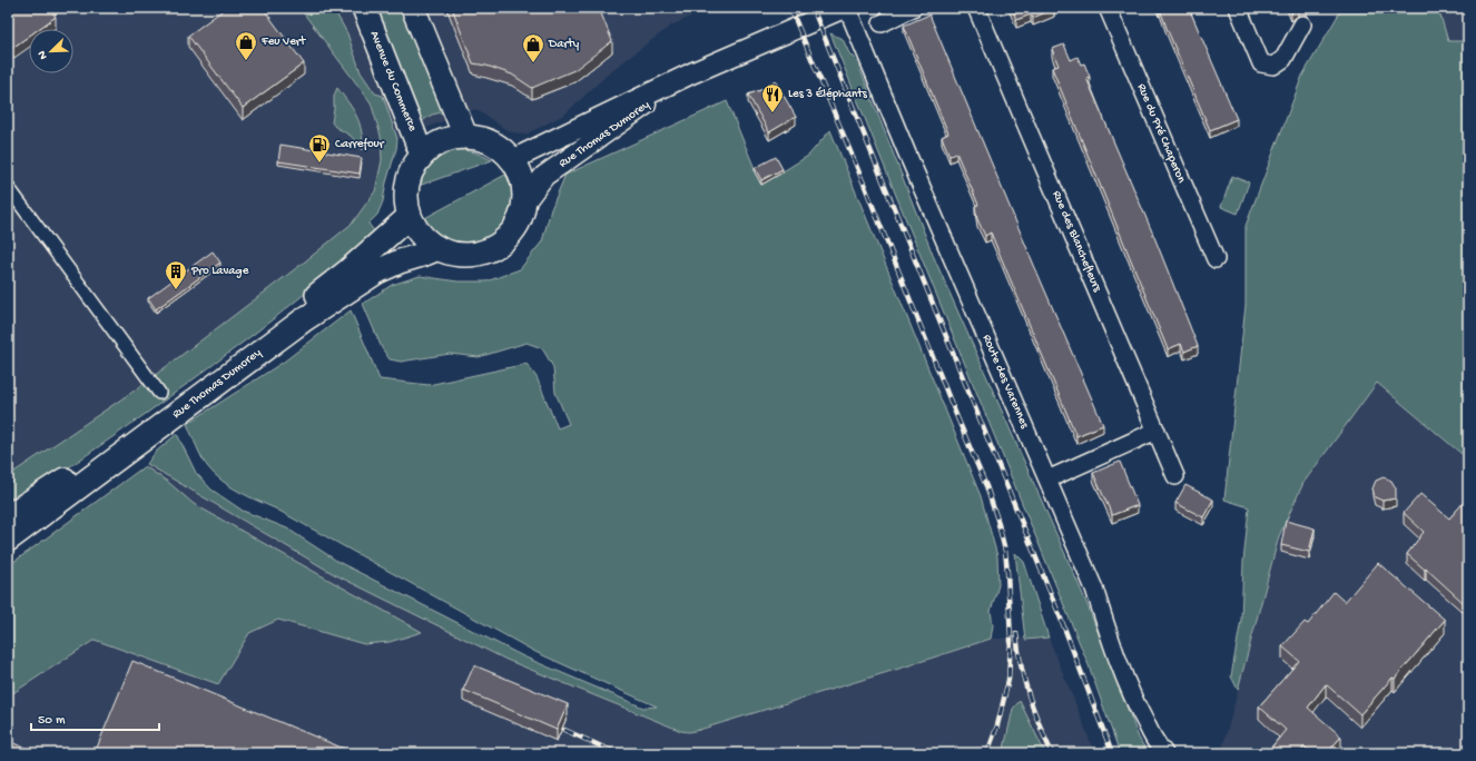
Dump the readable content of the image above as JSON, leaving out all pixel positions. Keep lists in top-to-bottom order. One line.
{"streets":{"main road":["Avenue du Commerce","Rue Thomas Dumorey"],"street":["Rue du Pré Chaperon","Rue des Blanchefleurs","Route des Varennes"]},"crossings":[["Avenue du Commerce","Rue Thomas Dumorey"]],"places":{"shop":["Feu Vert","Darty"],"restaurant":["Les 3 Éléphants"],"fuel station":["Carrefour"],"building":["Pro Lavage"]},"scale_bar":"50 m","north":"bottom left"}
